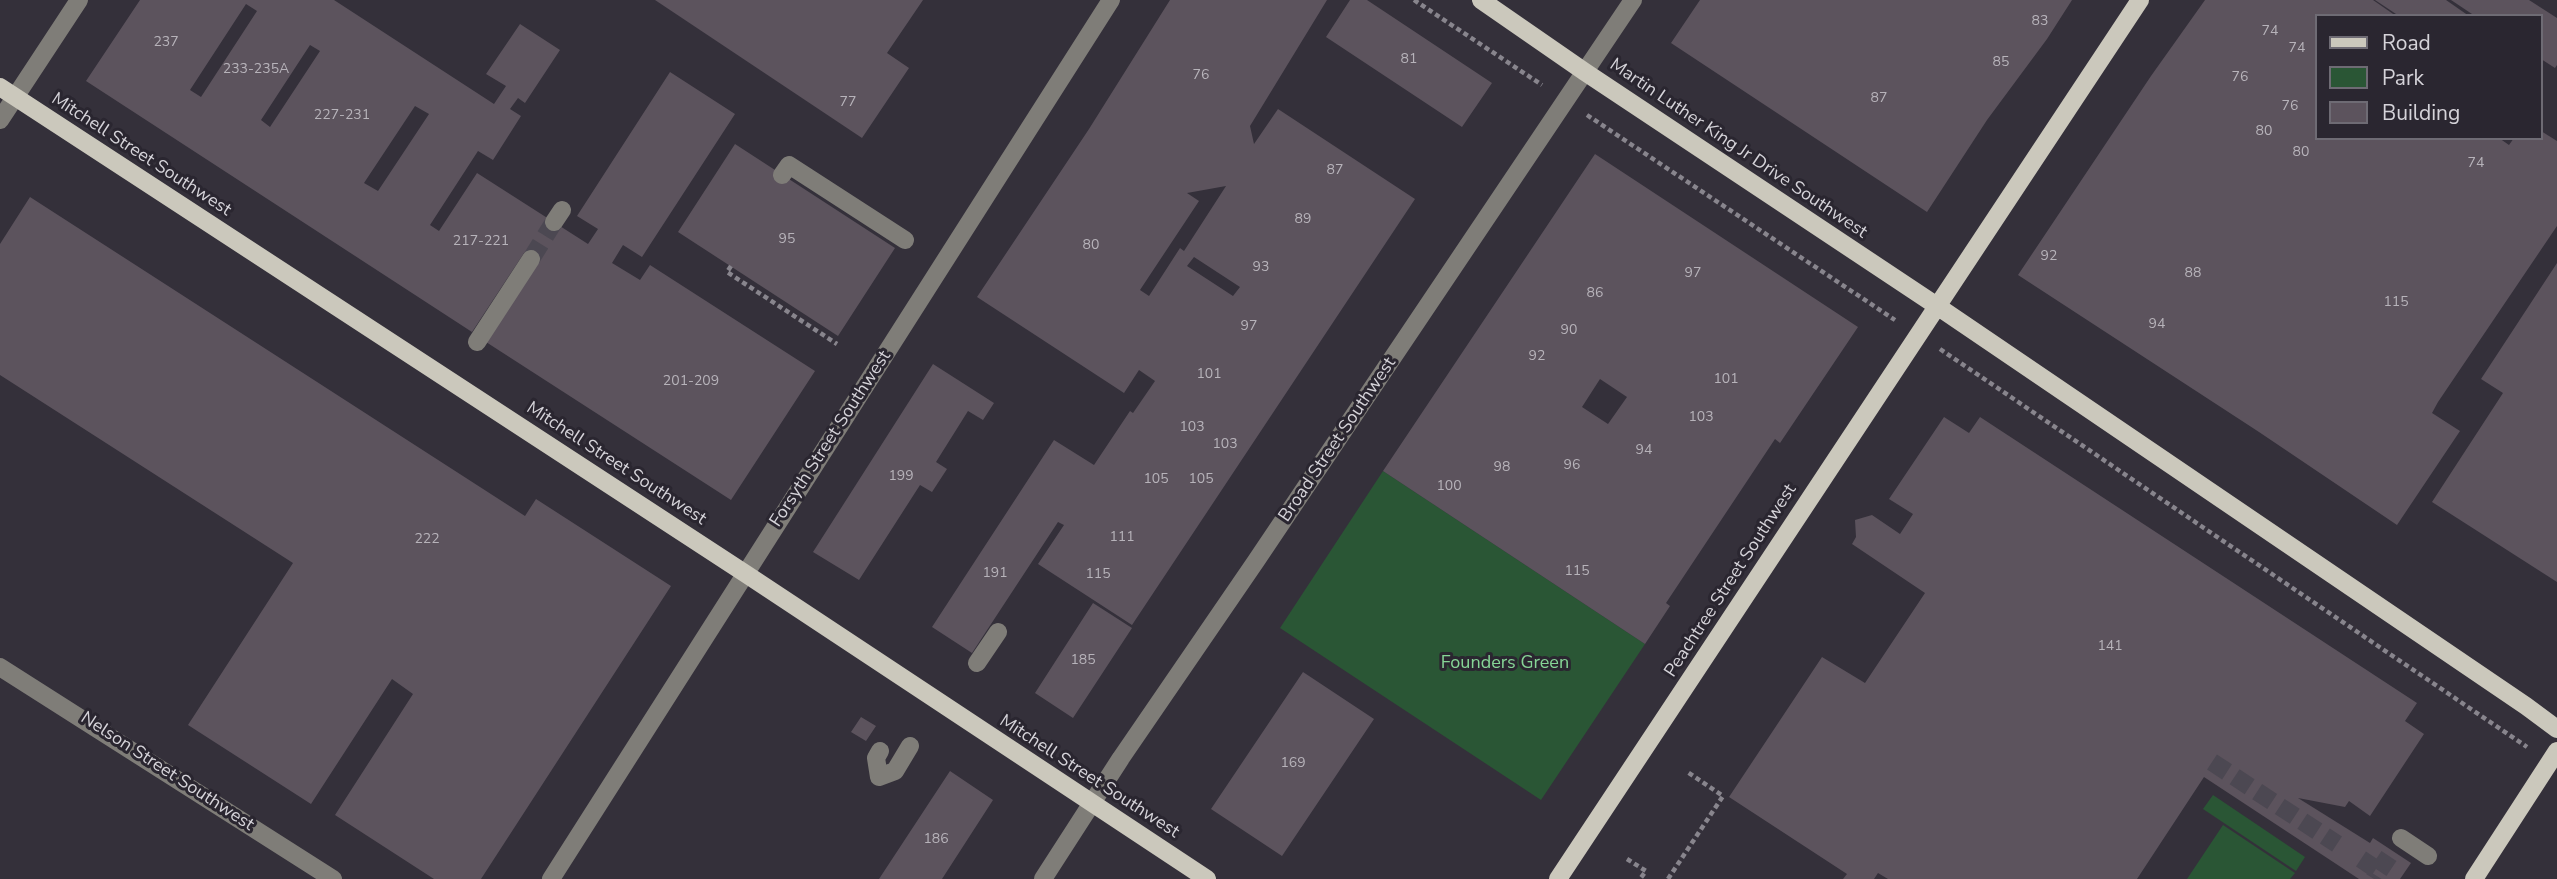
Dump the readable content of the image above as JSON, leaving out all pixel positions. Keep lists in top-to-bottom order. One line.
{"streets":{"main road":["Martin Luther King Jr Drive Southwest","Mitchell Street Southwest","Peachtree Street Southwest"],"street":["Forsyth Street Southwest","Broad Street Southwest","Nelson Street Southwest"]},"crossings":[["Martin Luther King Jr Drive Southwest","Broad Street Southwest"],["Martin Luther King Jr Drive Southwest","Peachtree Street Southwest"],["Mitchell Street Southwest","Forsyth Street Southwest"],["Mitchell Street Southwest","Broad Street Southwest"]],"parks":["Founders Green"],"house_numbers":["83","74","237","74","81","85","233-235A","76","76","87","77","76","227-231","80","80","74","87","89","95","217-221","80","92","93","97","88","86","115","94","97","90","92","101","101","201-209","103","103","103","94","96","98","199","105","105","100","111","222","115","191","115","141","185","169","186"],"legend":["Road","Park","Building"]}
